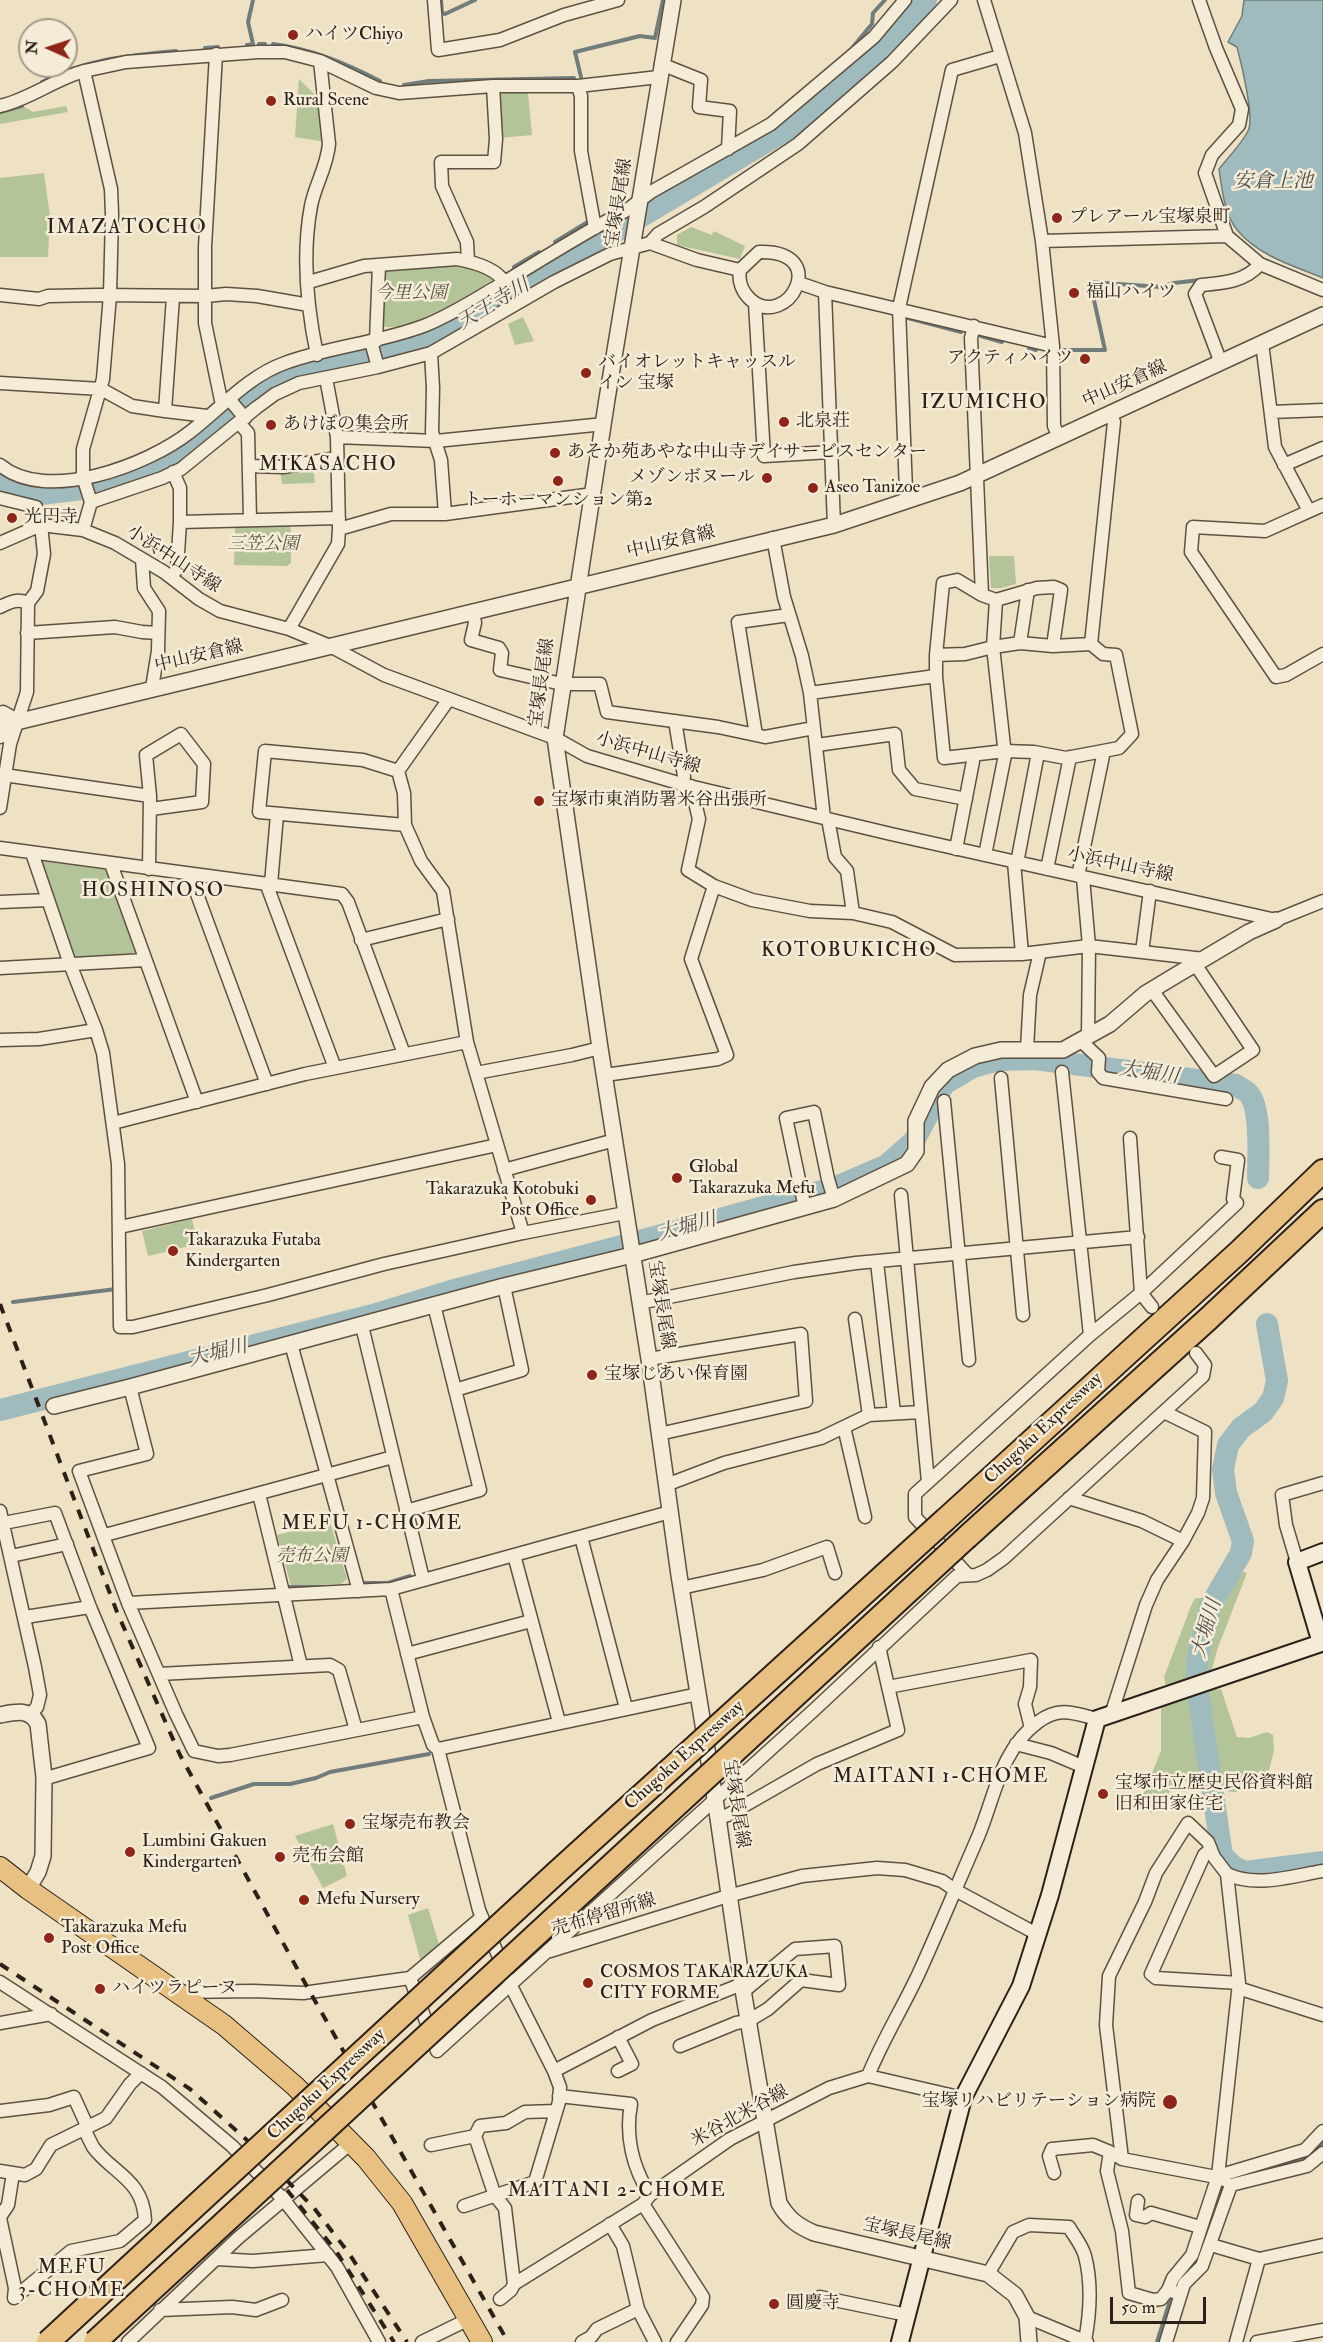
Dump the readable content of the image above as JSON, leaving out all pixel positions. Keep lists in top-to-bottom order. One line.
{"streets":{"highway":["Chugoku Expressway"],"street":["宝塚長尾線","中山安倉線","小浜中山寺線","売布停留所線","米谷北米谷線"]},"crossings":[["宝塚長尾線","中山安倉線"],["宝塚長尾線","小浜中山寺線"],["宝塚長尾線","売布停留所線"],["宝塚長尾線","米谷北米谷線"],["中山安倉線","小浜中山寺線"]],"districts":["IMAZATOCHO","IZUMICHO","MIKASACHO","HOSHINOSO","KOTOBUKICHO","MEFU 1-CHOME","MAITANI 1-CHOME","MAITANI 2-CHOME","MEFU 3-CHOME"],"water":["安倉上池","天王寺川","大堀川"],"parks":["今里公園","三笠公園","売布公園"],"places":["ハイツChiyo","Rural Scene","プレアール宝塚泉町","福山ハイツ","アクティハイツ","バイオレットキャッスル イン 宝塚","北泉荘","あけぼの集会所","あそか苑あやな中山寺デイサービスセンター","メゾンボヌール","トーホーマンション第2","Aseo Tanizoe","光円寺","宝塚市東消防署米谷出張所","Global Takarazuka Mefu","Takarazuka Kotobuki Post Office","Takarazuka Futaba Kindergarten","宝塚じあい保育園","宝塚市立歴史民俗資料館 旧和田家住宅","宝塚売布教会","Lumbini Gakuen Kindergarten","売布会館","Mefu Nursery","Takarazuka Mefu Post Office","COSMOS TAKARAZUKA CITY FORME","ハイツラピーヌ","宝塚リハビリテーション病院","圓慶寺"],"scale_bar":"50 m","north":"left"}
